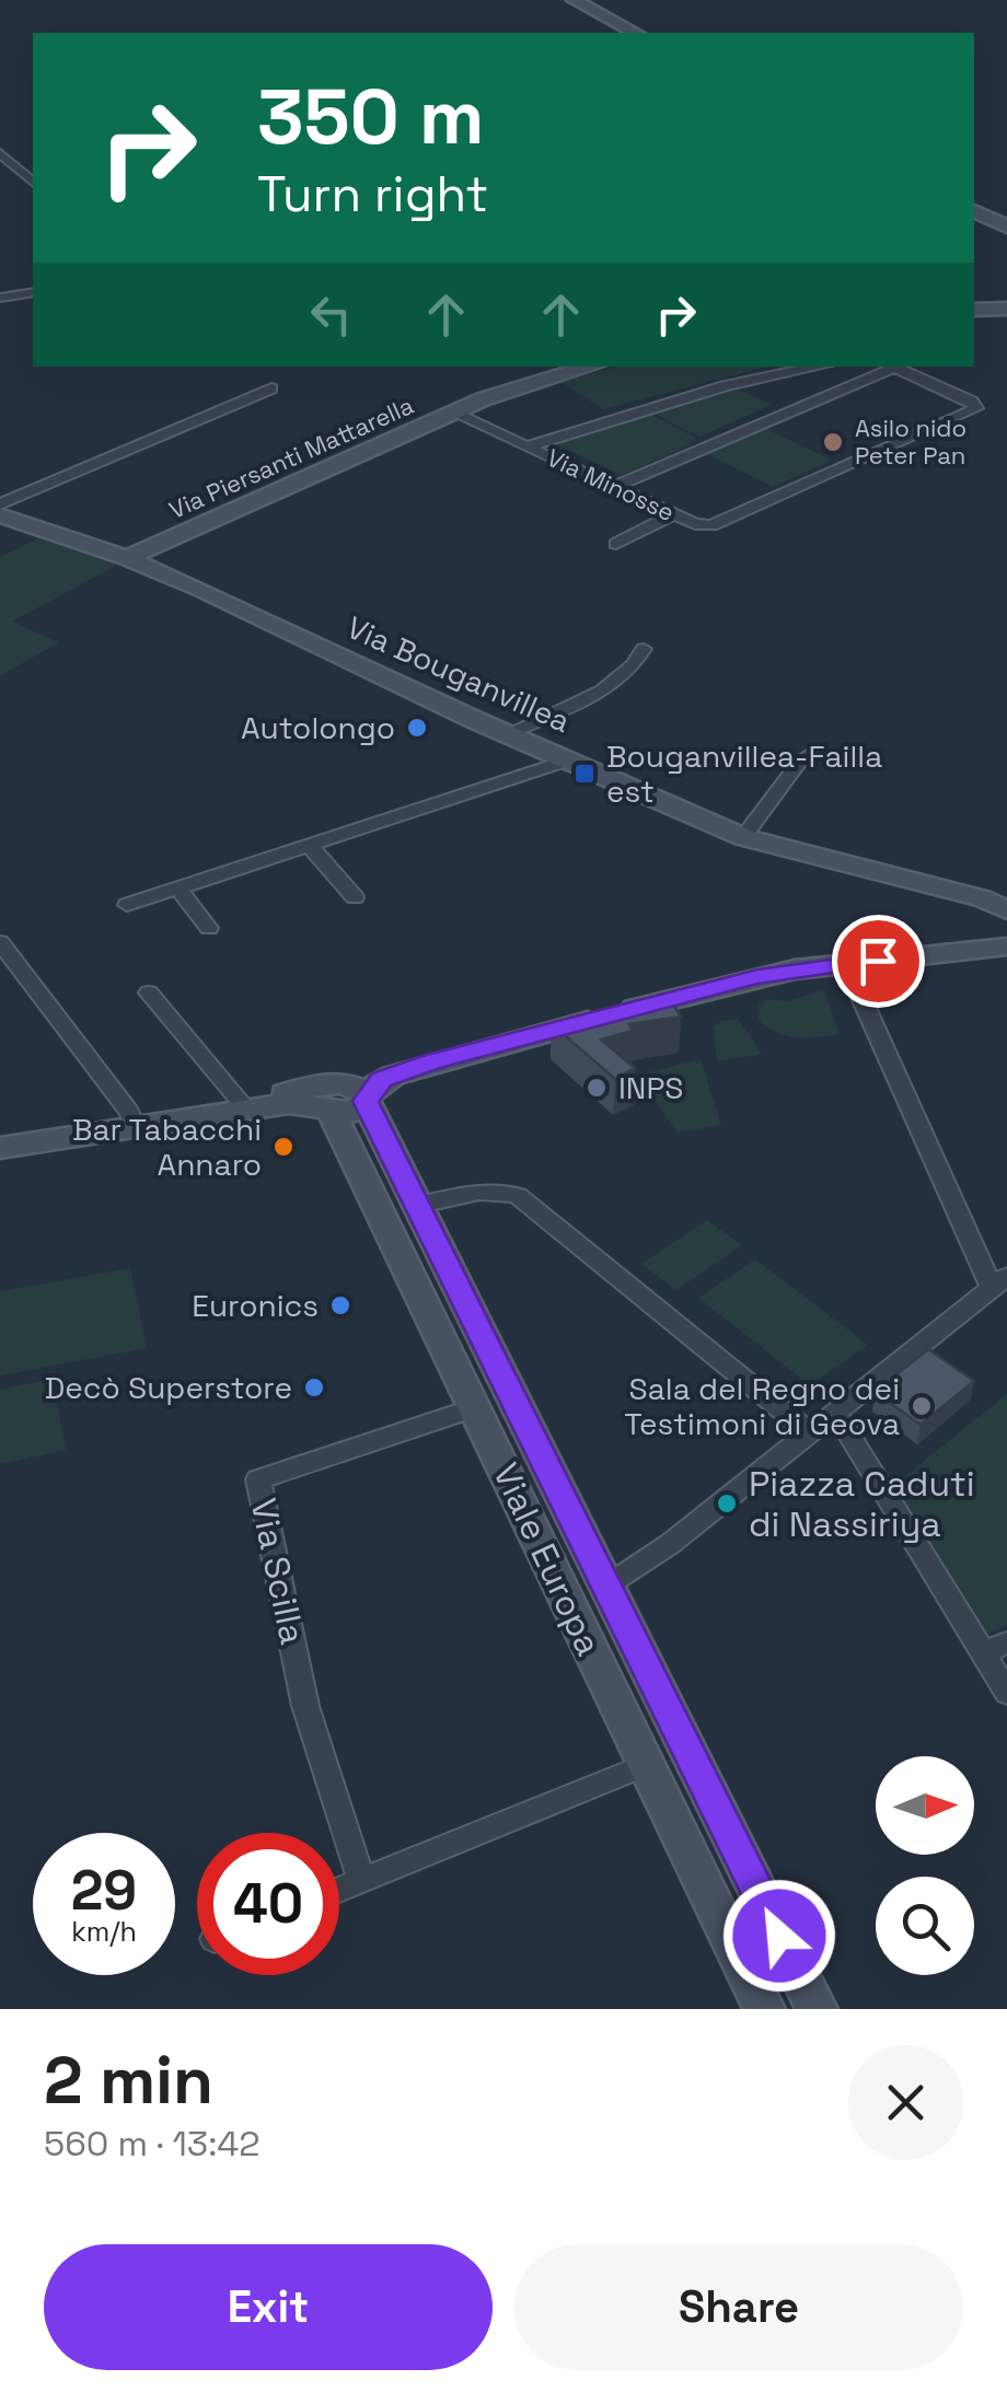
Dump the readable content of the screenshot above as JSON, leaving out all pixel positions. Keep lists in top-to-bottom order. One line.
{"streets":{"street":["Via Piersanti Mattarella","Via Minosse","Via Bouganvillea","Viale Europa","Via Scilla"]},"crossings":[["Via Piersanti Mattarella","Via Minosse"],["Via Piersanti Mattarella","Via Bouganvillea"],["Viale Europa","Via Scilla"]],"places":{"other":["Asilo nido Peter Pan","Autolongo","INPS","Bar Tabacchi Annaro","Euronics","Decò Superstore","Sala del Regno dei Testimoni di Geova","Piazza Caduti di Nassiriya"],"transit":["Bouganvillea-Failla est"]},"north":"right","page":{"turn":["350 m","Turn right"],"speed":"29 km/h","limit":"40","heading":["2 min","560 m · 13:42"],"buttons":["Exit","Share"]}}
